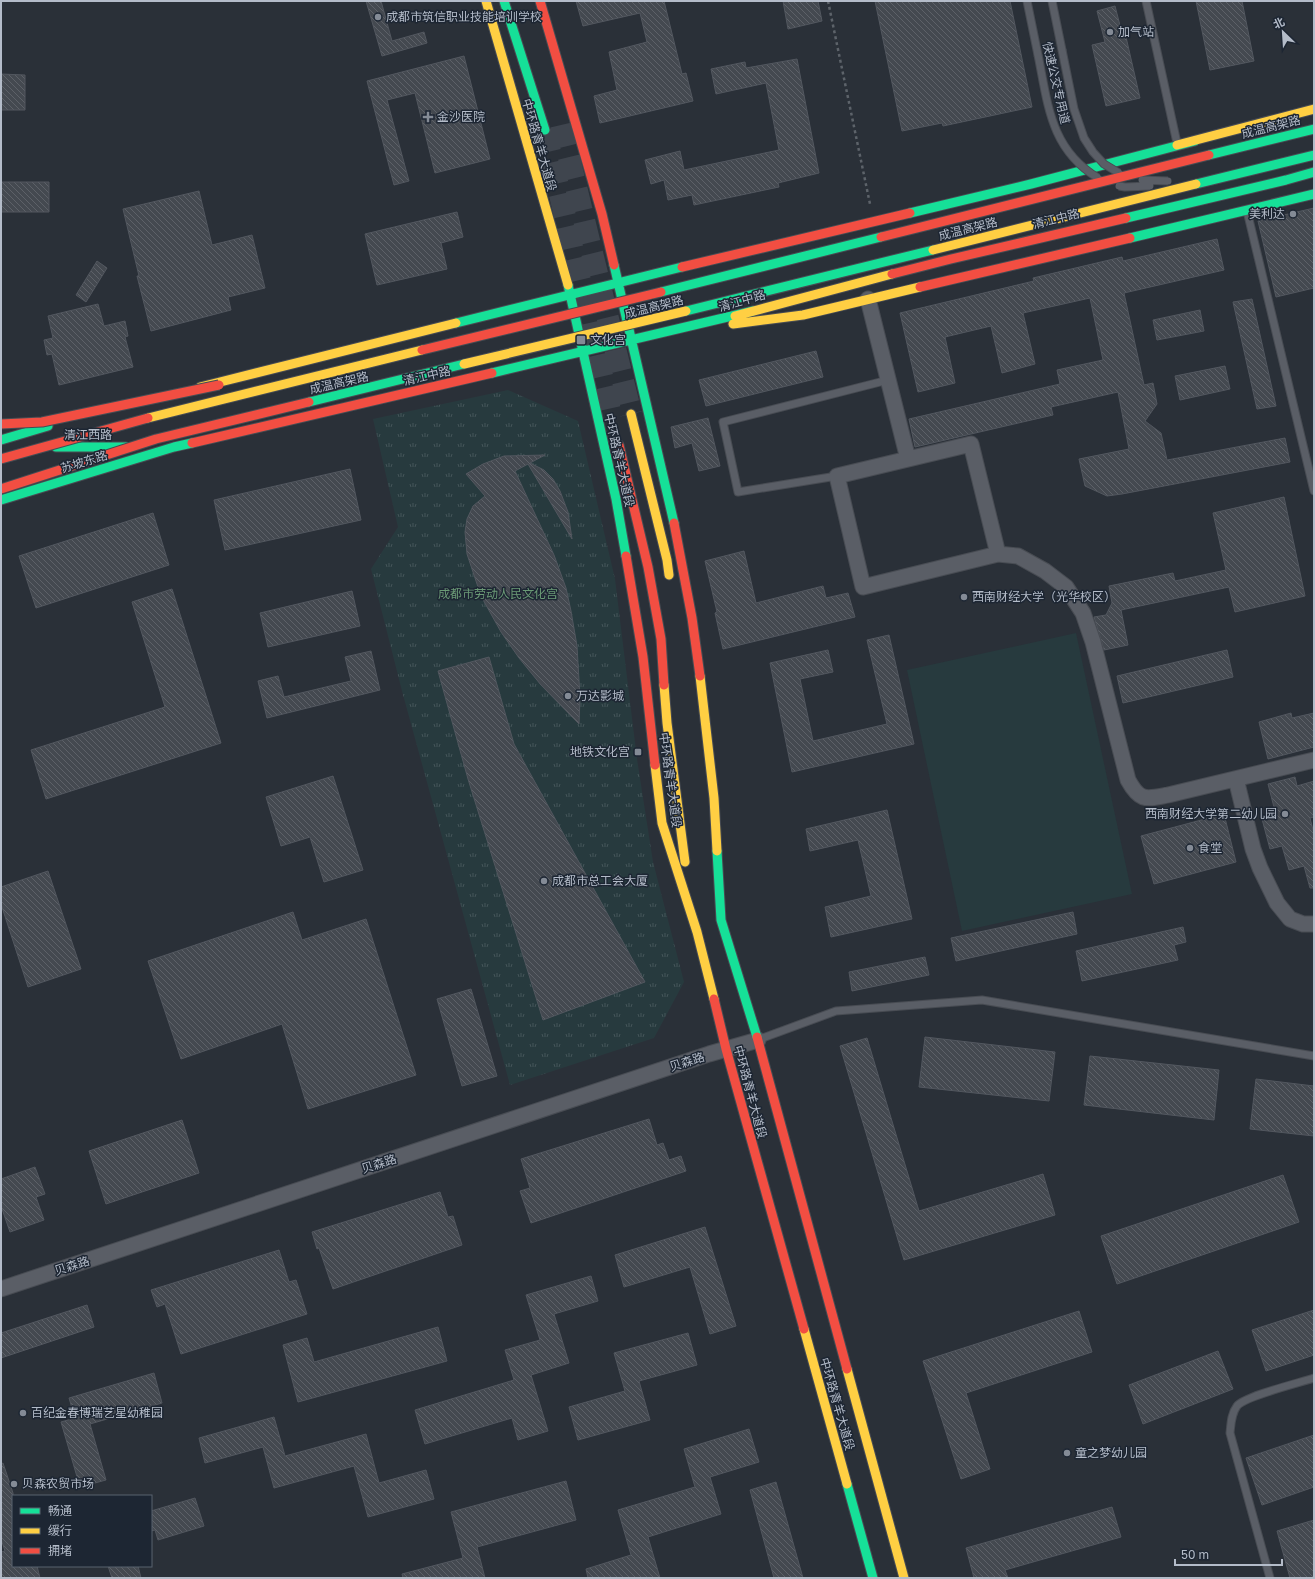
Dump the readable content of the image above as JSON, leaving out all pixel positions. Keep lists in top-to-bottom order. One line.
{"streets":{"main road":["成温高架路","中环路青羊大道段","清江中路","清江西路","苏坡东路"],"street":["贝森路"],"lane":["快速公交专用道"]},"crossings":[["中环路青羊大道段","清江中路"],["中环路青羊大道段","贝森路"],["清江中路","清江西路"],["清江中路","苏坡东路"],["清江西路","苏坡东路"]],"parks":["成都市劳动人民文化宫"],"places":{"other":["成都市筑信职业技能培训学校","加气站","美利达","西南财经大学（光华校区）","万达影城","西南财经大学第二幼儿园","食堂","成都市总工会大厦","百纪金春博瑞艺星幼稚园","童之梦幼儿园","贝森农贸市场"],"health":["金沙医院"],"transit":["文化宫","地铁文化宫"]},"legend":["畅通","缓行","拥堵"],"scale_bar":"50 m","north":"top left"}
